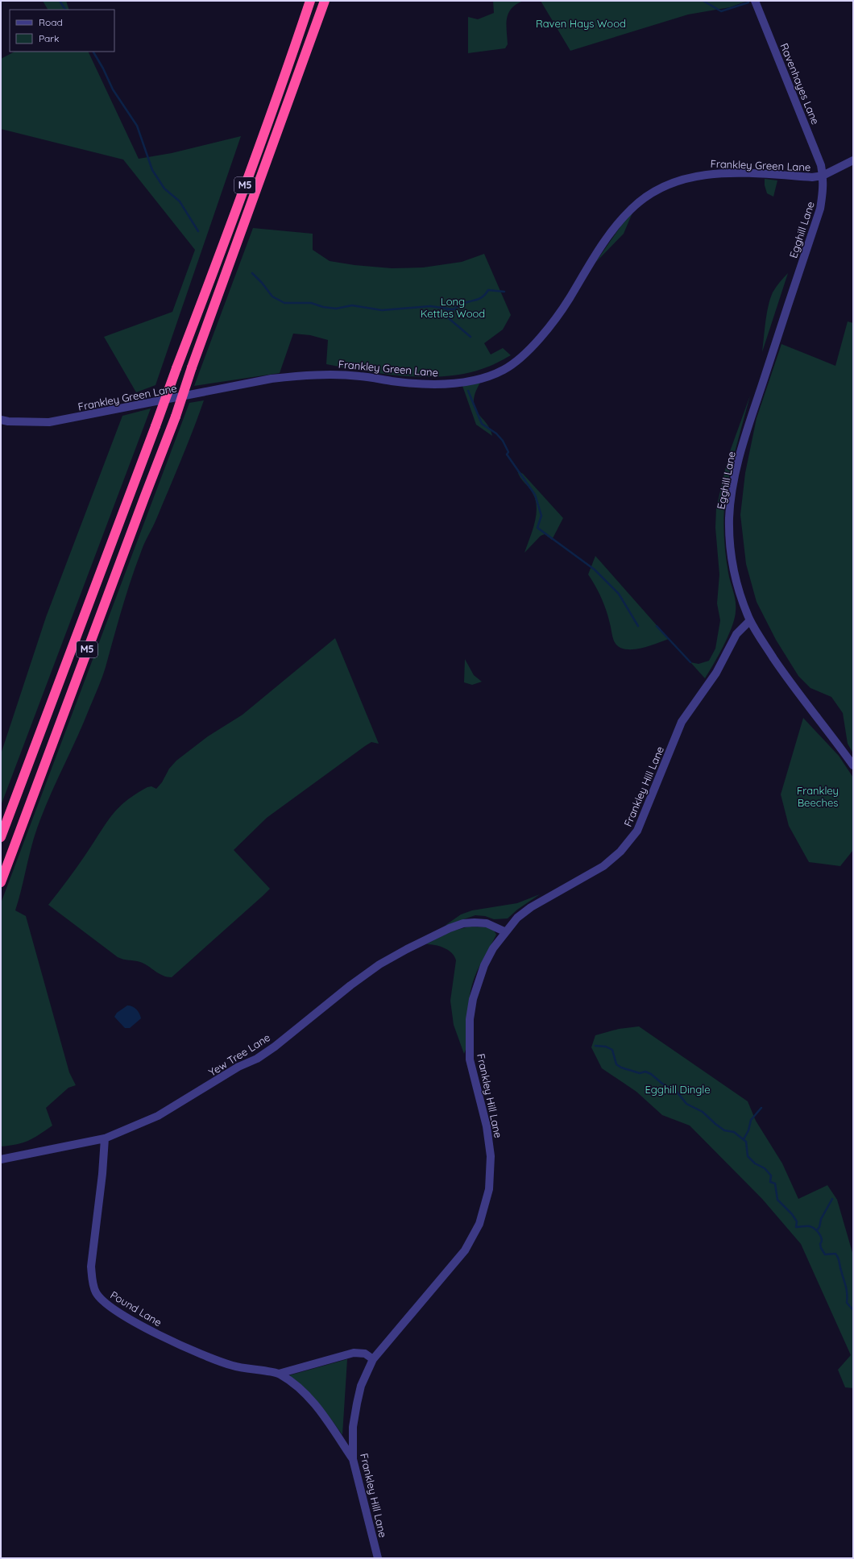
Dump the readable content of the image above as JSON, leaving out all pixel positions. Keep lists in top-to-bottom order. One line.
{"streets":{"highway":["M5"],"street":["Ravenhayes Lane","Frankley Green Lane","Egghill Lane","Frankley Hill Lane","Yew Tree Lane","Pound Lane"]},"crossings":[["Ravenhayes Lane","Frankley Green Lane"],["Ravenhayes Lane","Egghill Lane"],["Frankley Green Lane","Egghill Lane"],["Egghill Lane","Frankley Hill Lane"],["Frankley Hill Lane","Yew Tree Lane"],["Frankley Hill Lane","Pound Lane"],["Yew Tree Lane","Pound Lane"]],"parks":["Raven Hays Wood","Long Kettles Wood","Frankley Beeches","Egghill Dingle"],"legend":["Road","Park"]}
